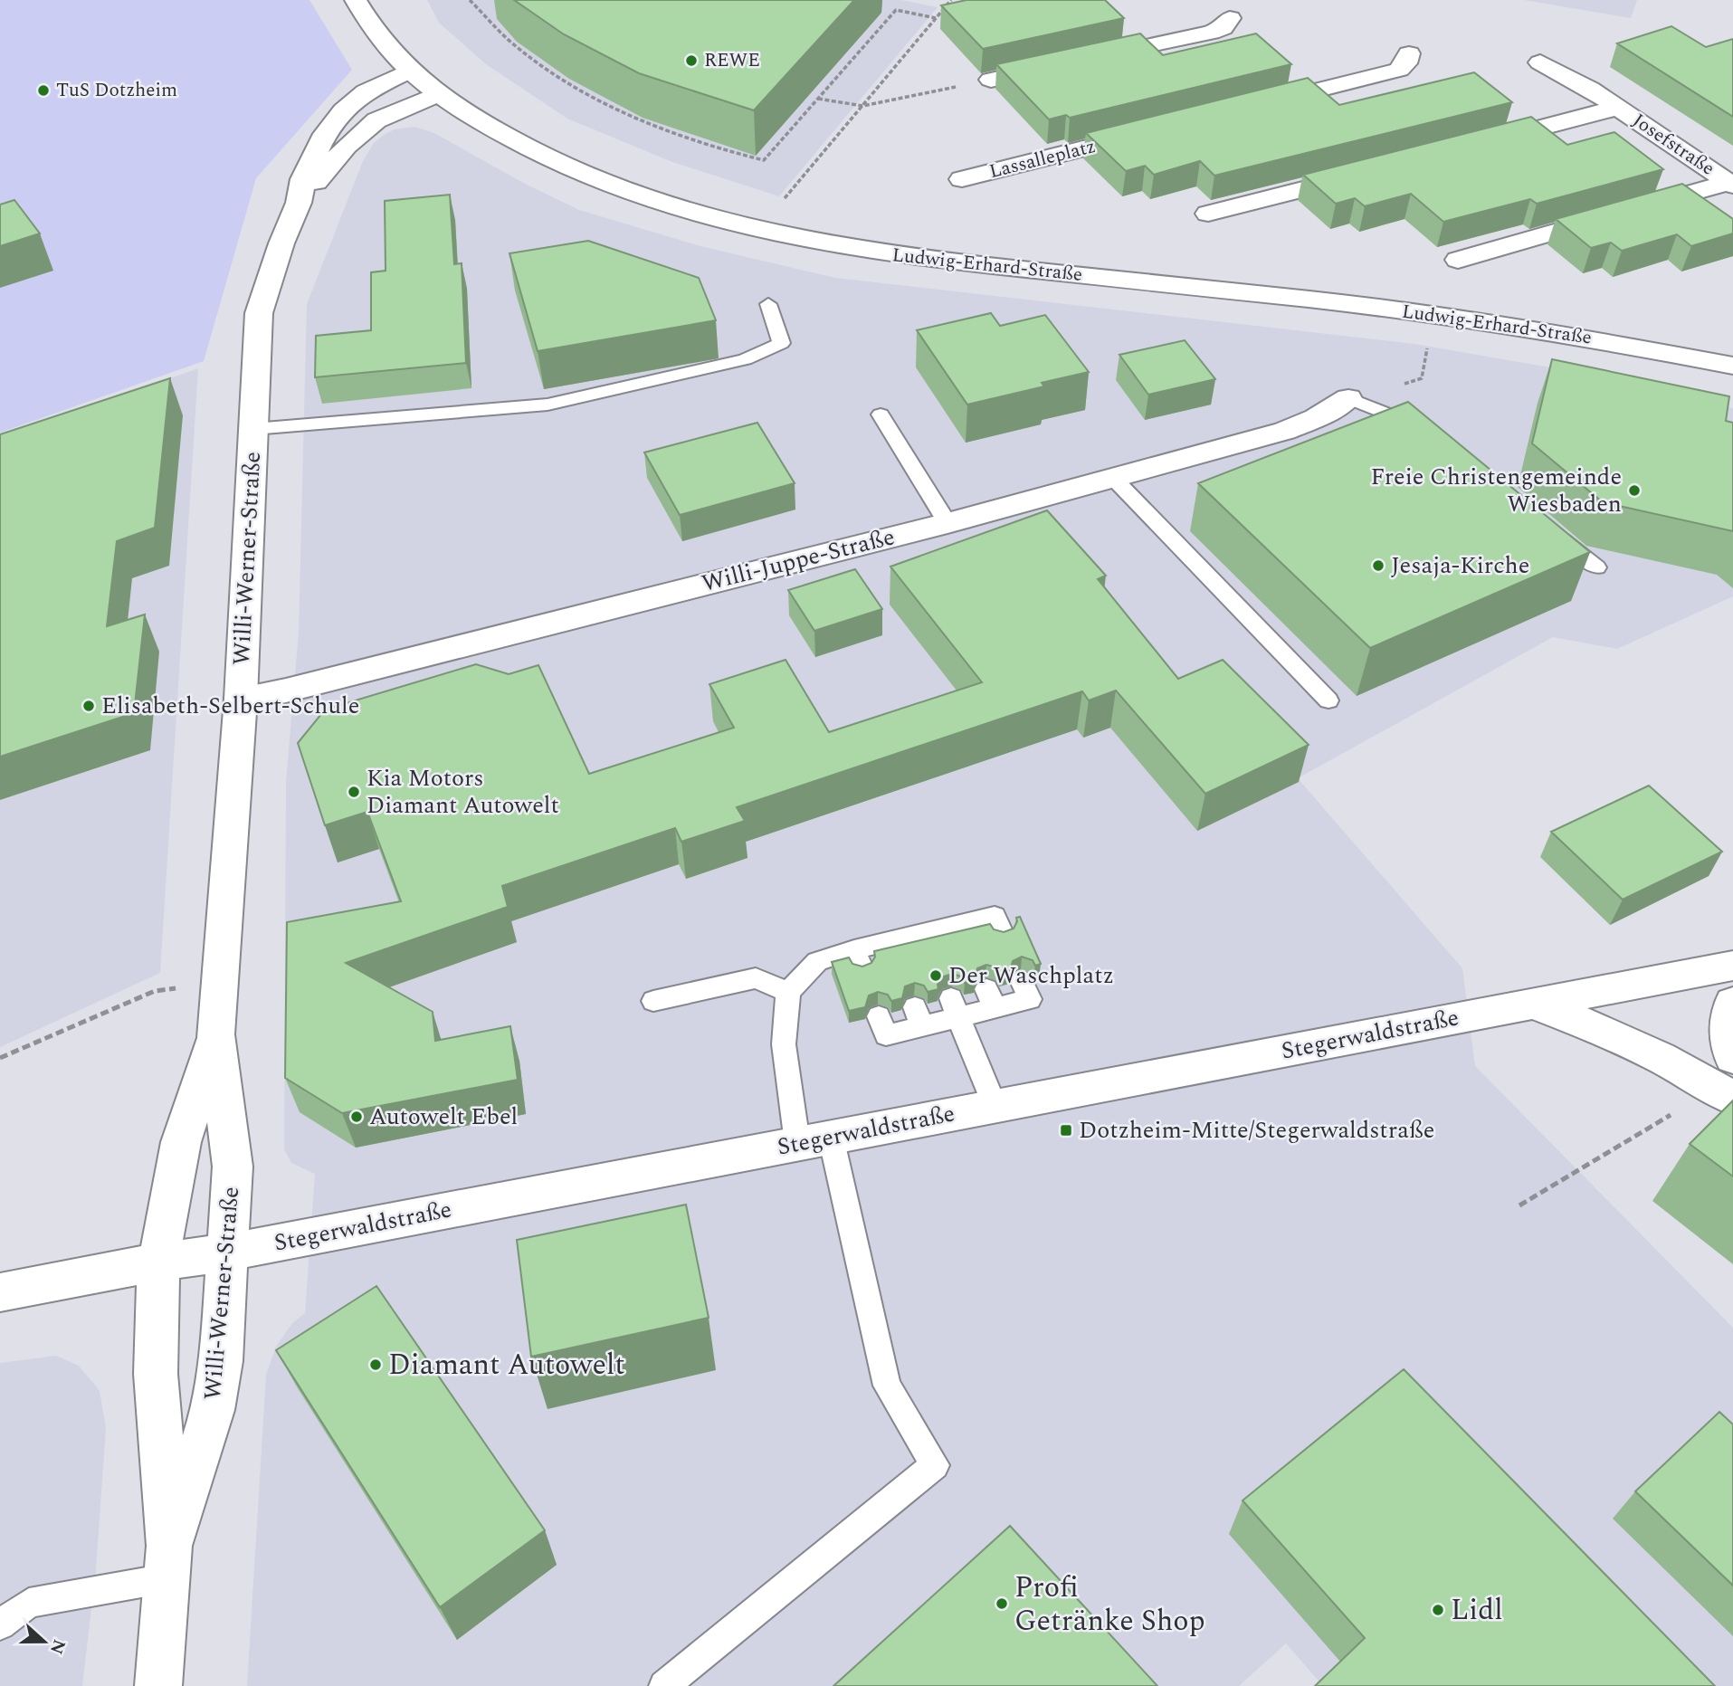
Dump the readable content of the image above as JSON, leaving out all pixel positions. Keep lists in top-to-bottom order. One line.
{"streets":{"street":["Josefstraße","Lassalleplatz","Ludwig-Erhard-Straße","Willi-Werner-Straße","Willi-Juppe-Straße","Stegerwaldstraße"]},"crossings":[["Ludwig-Erhard-Straße","Willi-Werner-Straße"],["Willi-Werner-Straße","Willi-Juppe-Straße"],["Willi-Werner-Straße","Stegerwaldstraße"]],"places":{"other":["REWE","TuS Dotzheim","Freie Christengemeinde Wiesbaden","Jesaja-Kirche","Elisabeth-Selbert-Schule","Kia Motors Diamant Autowelt","Der Waschplatz","Autowelt Ebel","Diamant Autowelt","Profi Getränke Shop","Lidl"],"transit":["Dotzheim-Mitte/Stegerwaldstraße"]},"north":"right"}
